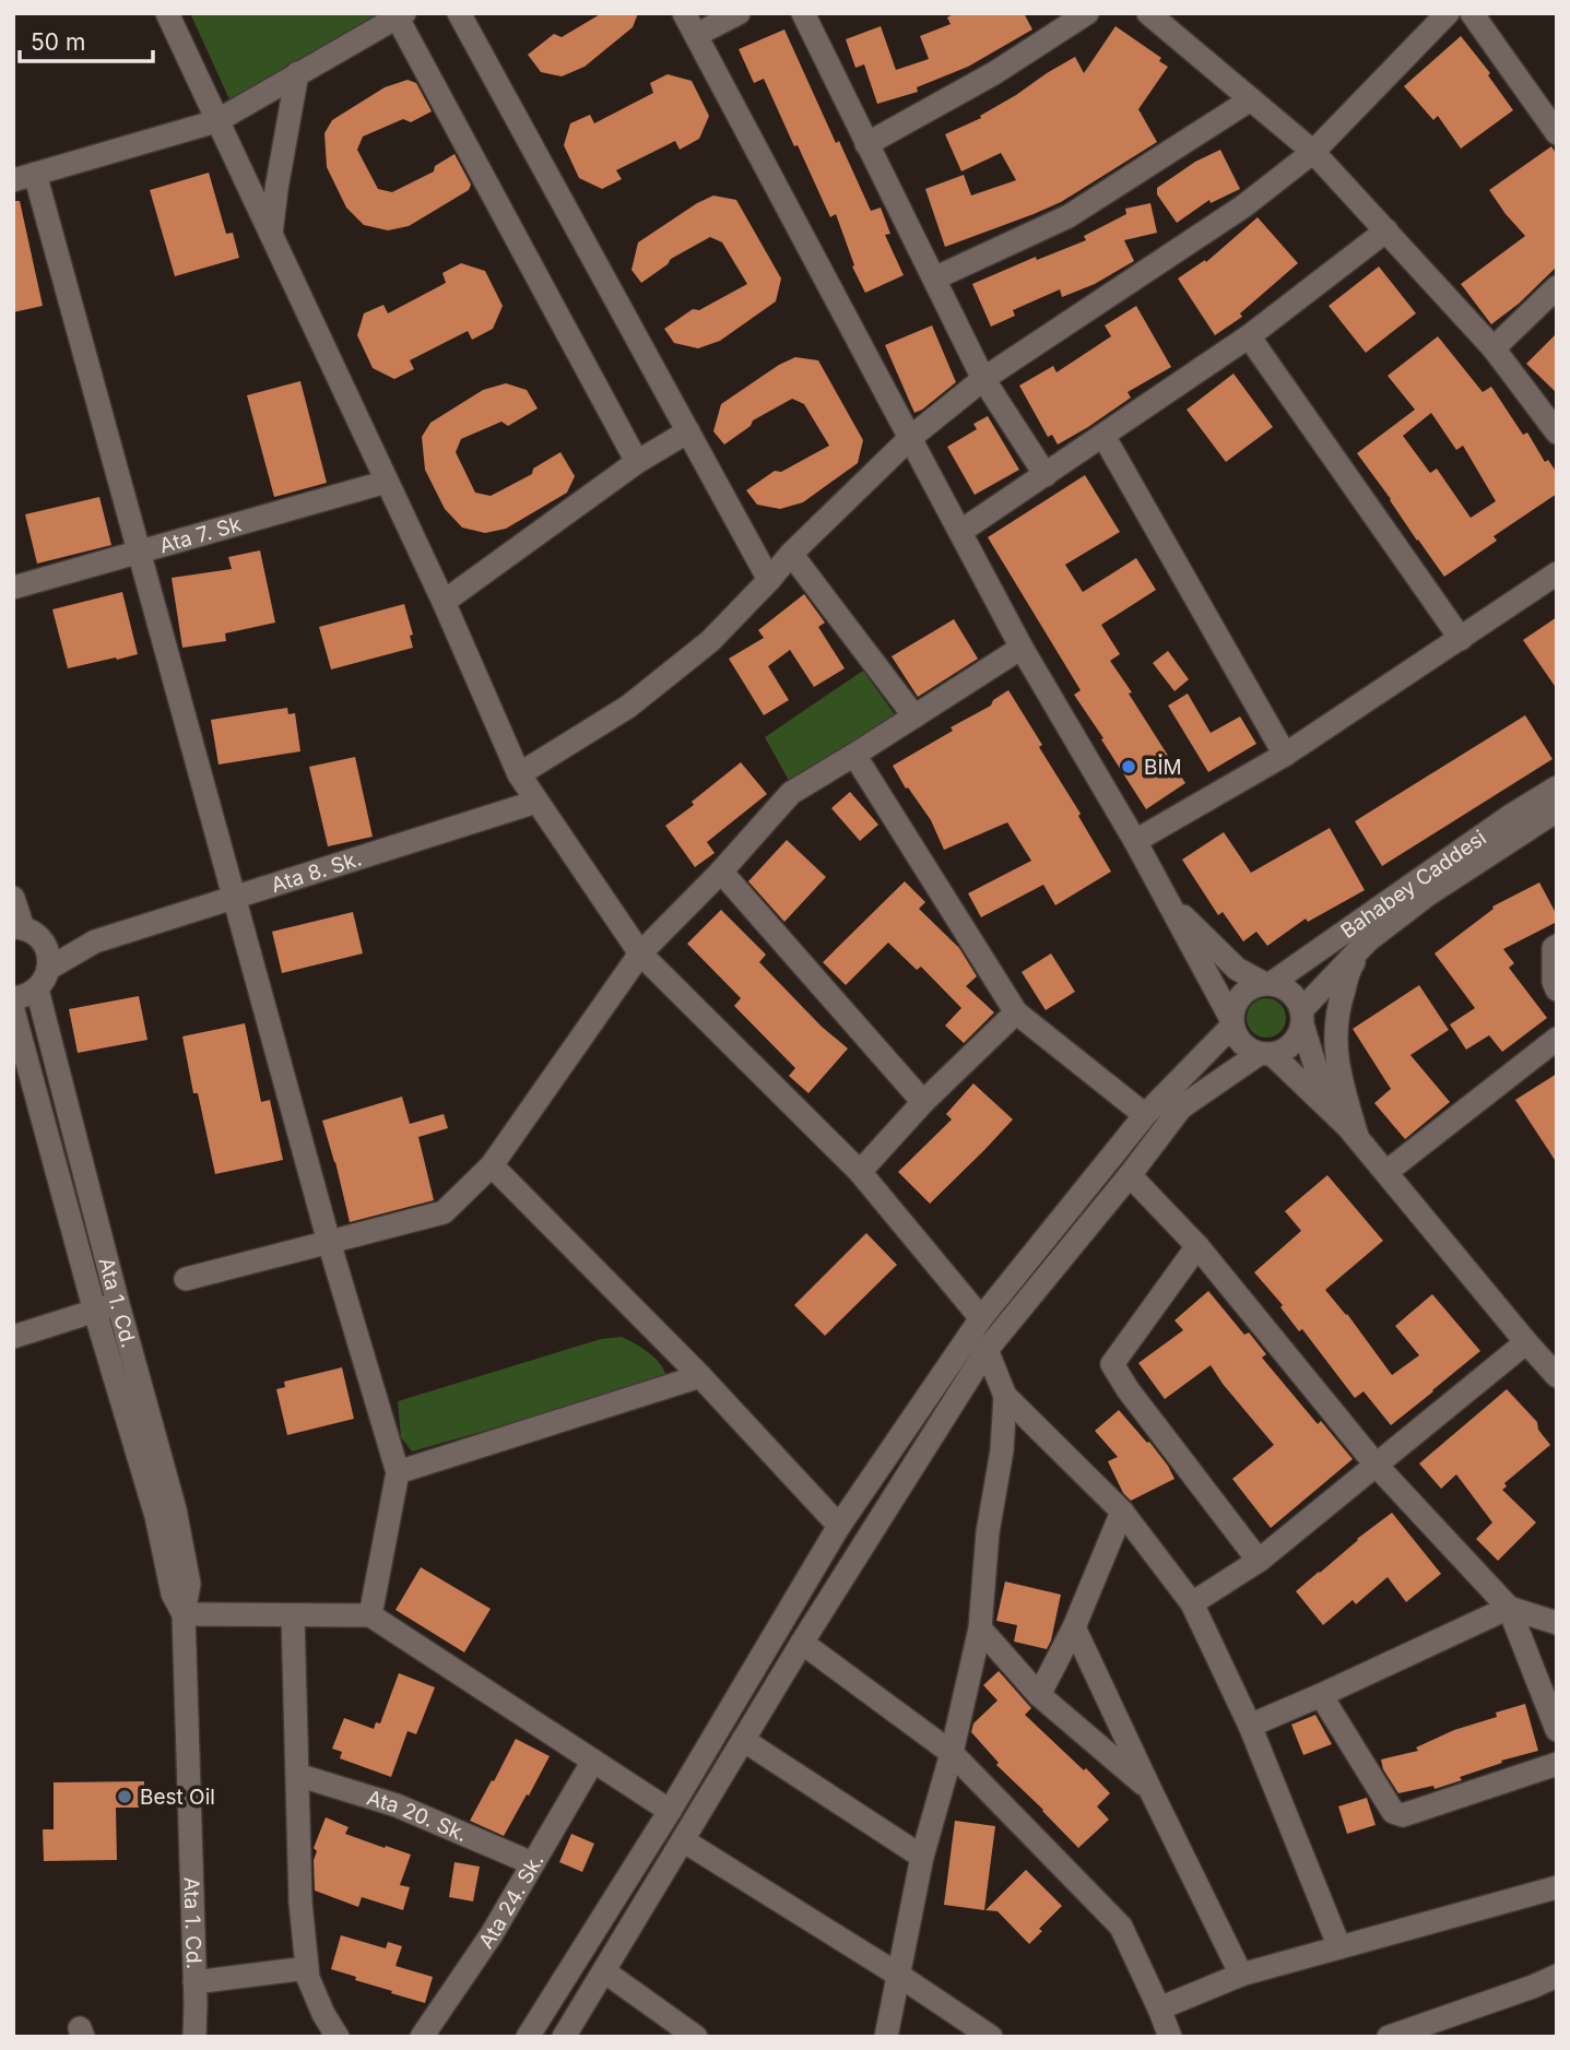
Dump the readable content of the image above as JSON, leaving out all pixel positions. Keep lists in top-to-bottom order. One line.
{"streets":{"street":["Ata 7. Sk","Ata 8. Sk.","Bahabey Caddesi","Ata 1. Cd.","Ata 20. Sk.","Ata 24. Sk."]},"crossings":[["Ata 20. Sk.","Ata 24. Sk."]],"places":["BİM","Best Oil"],"scale_bar":"50 m"}
